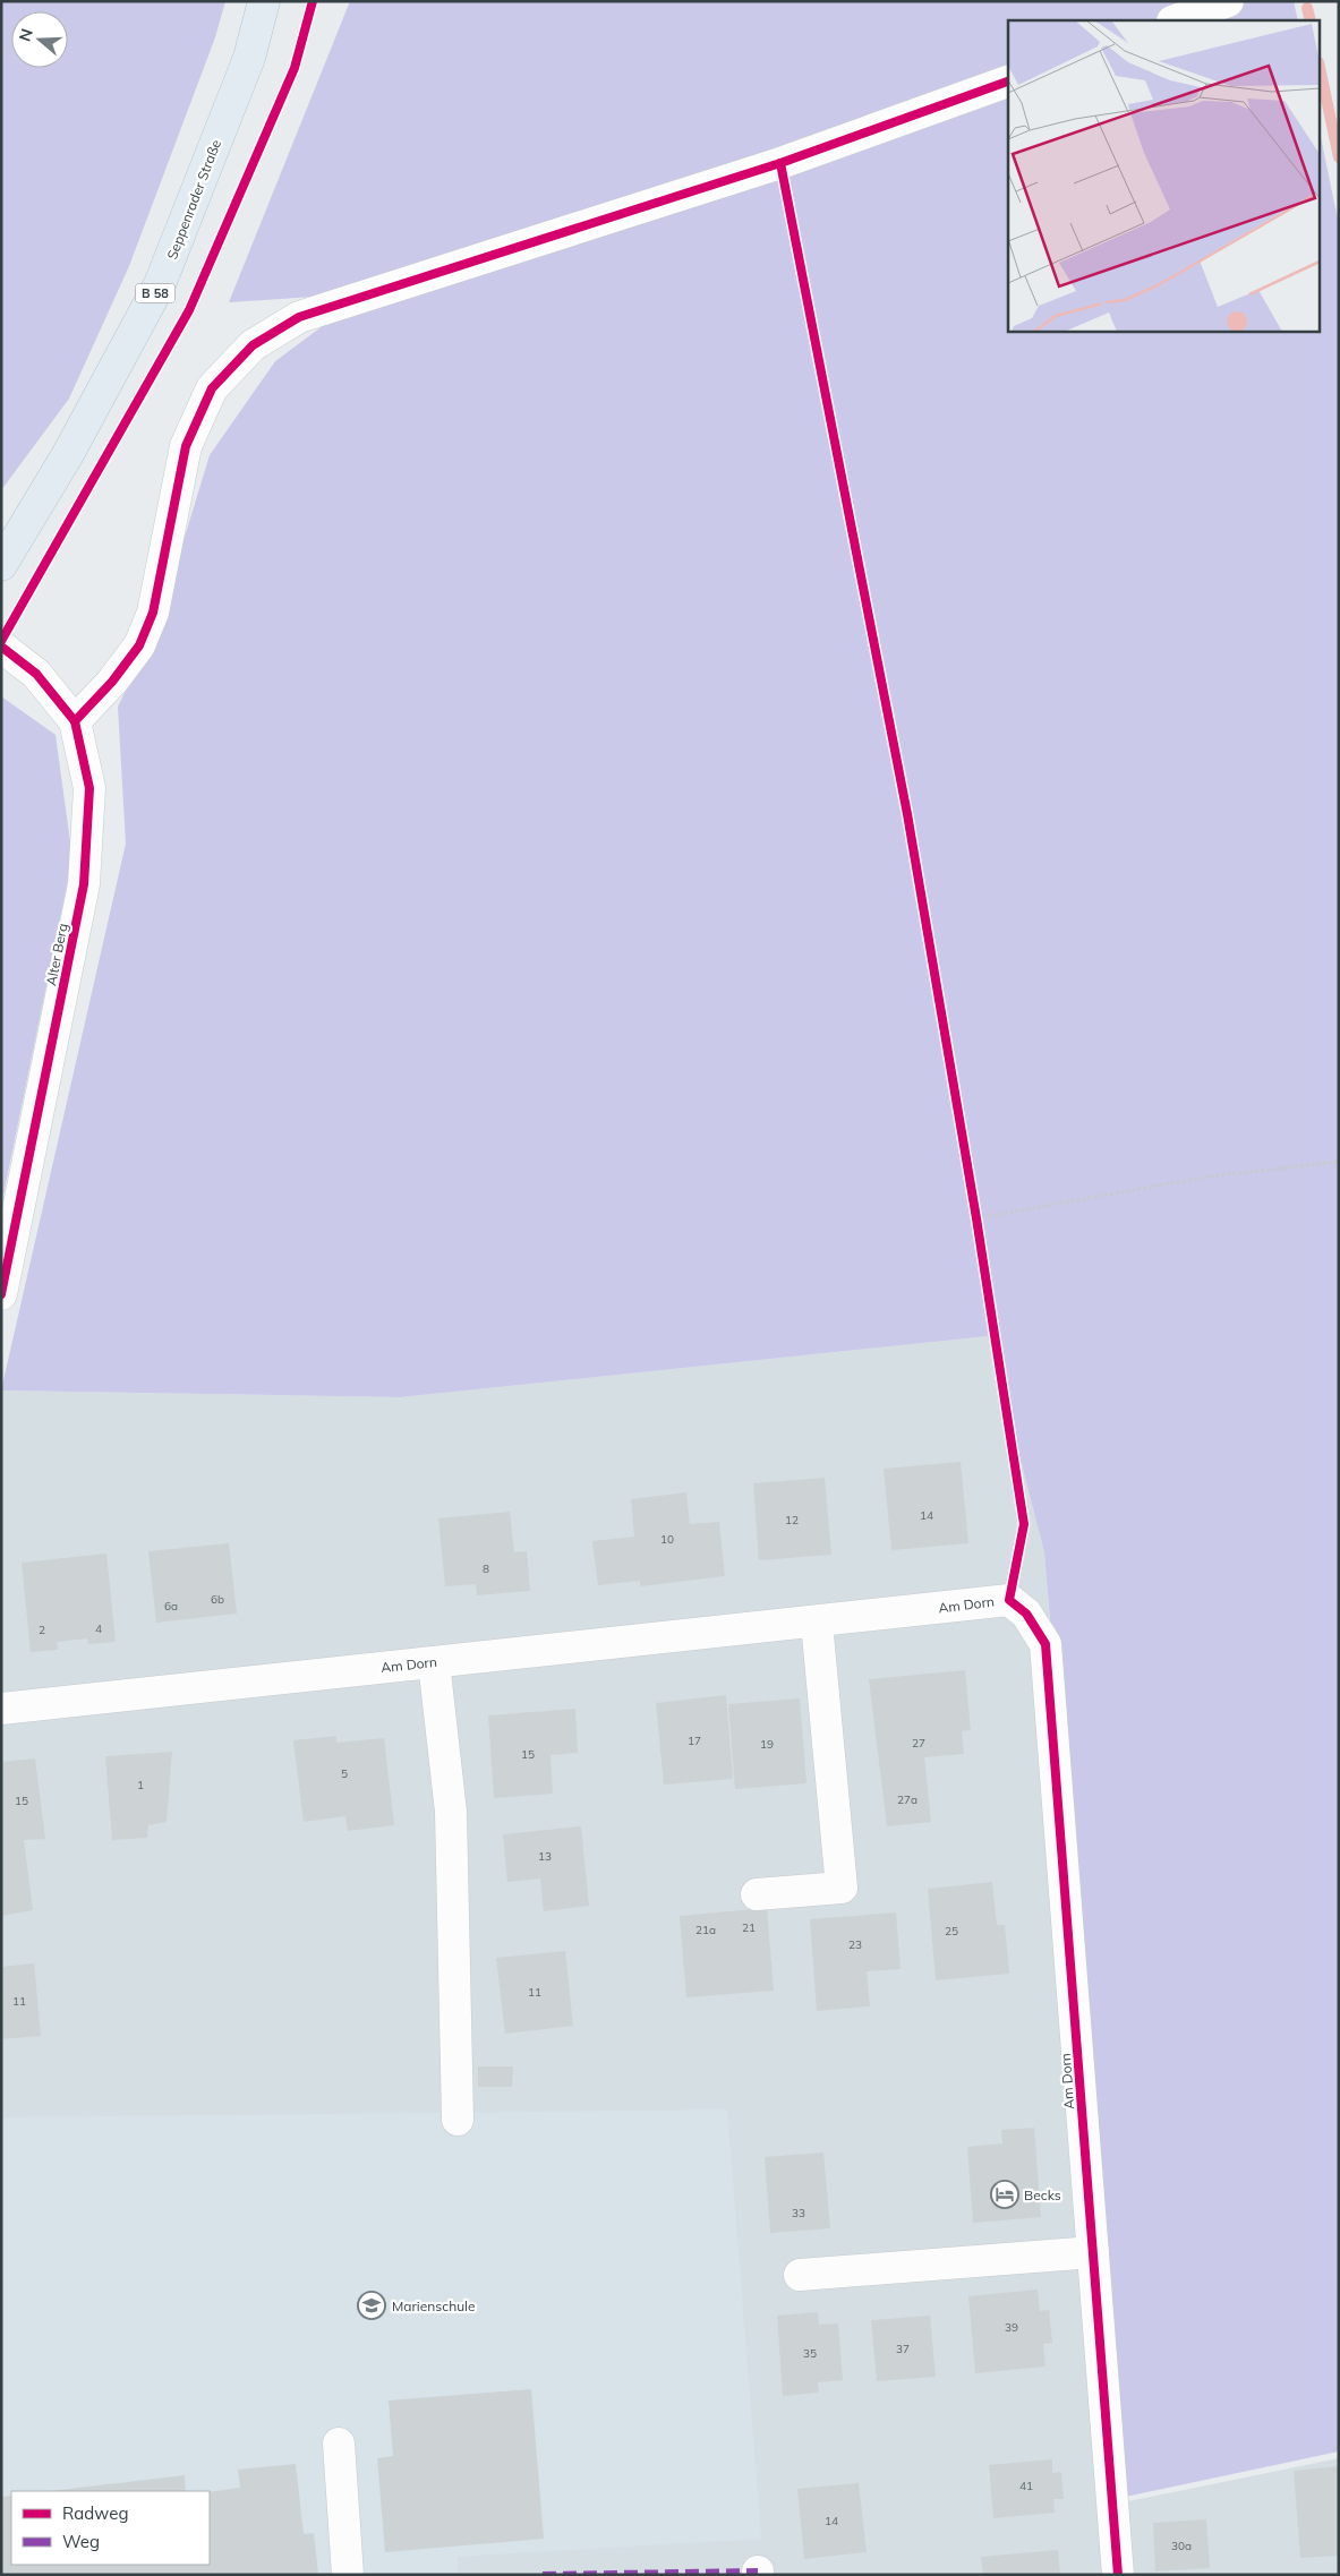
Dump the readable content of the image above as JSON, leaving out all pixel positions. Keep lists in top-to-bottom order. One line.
{"streets":{"main road":["Seppenrader Straße","B 58"],"street":["Alter Berg","Am Dorn"]},"places":{"hotel":["Becks"],"school or university":["Marienschule"]},"house_numbers":["14","12","10","8","6b","6a","4","2","17","27","19","15","5","1","27a","15","13","21","21a","25","23","11","11","33","39","37","35","41","14","30a"],"legend":["Radweg","Weg"],"north":"left"}
